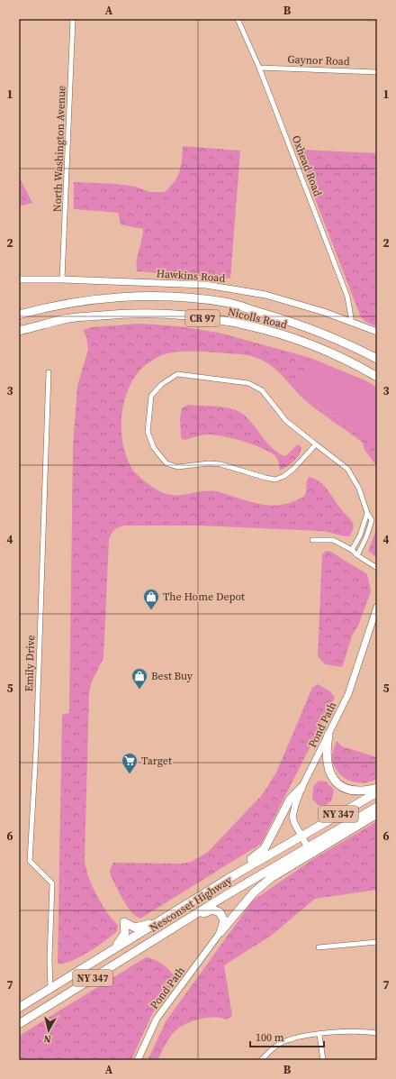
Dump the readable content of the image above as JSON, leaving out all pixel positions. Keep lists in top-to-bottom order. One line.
{"streets":{"highway":["CR 97","Nicolls Road","NY 347","Nesconset Highway"],"street":["Gaynor Road","North Washington Avenue","Oxhead Road","Hawkins Road","Emily Drive","Pond Path"]},"crossings":[["Gaynor Road","Oxhead Road"],["North Washington Avenue","Hawkins Road"],["Oxhead Road","Hawkins Road"],["Emily Drive","Nesconset Highway"],["Pond Path","Nesconset Highway"]],"places":{"shop":["The Home Depot","Best Buy"],"supermarket":["Target"]},"scale_bar":"100 m","north":"bottom","grid":{"columns":["A","B"],"rows":["1","2","3","4","5","6","7"]}}
